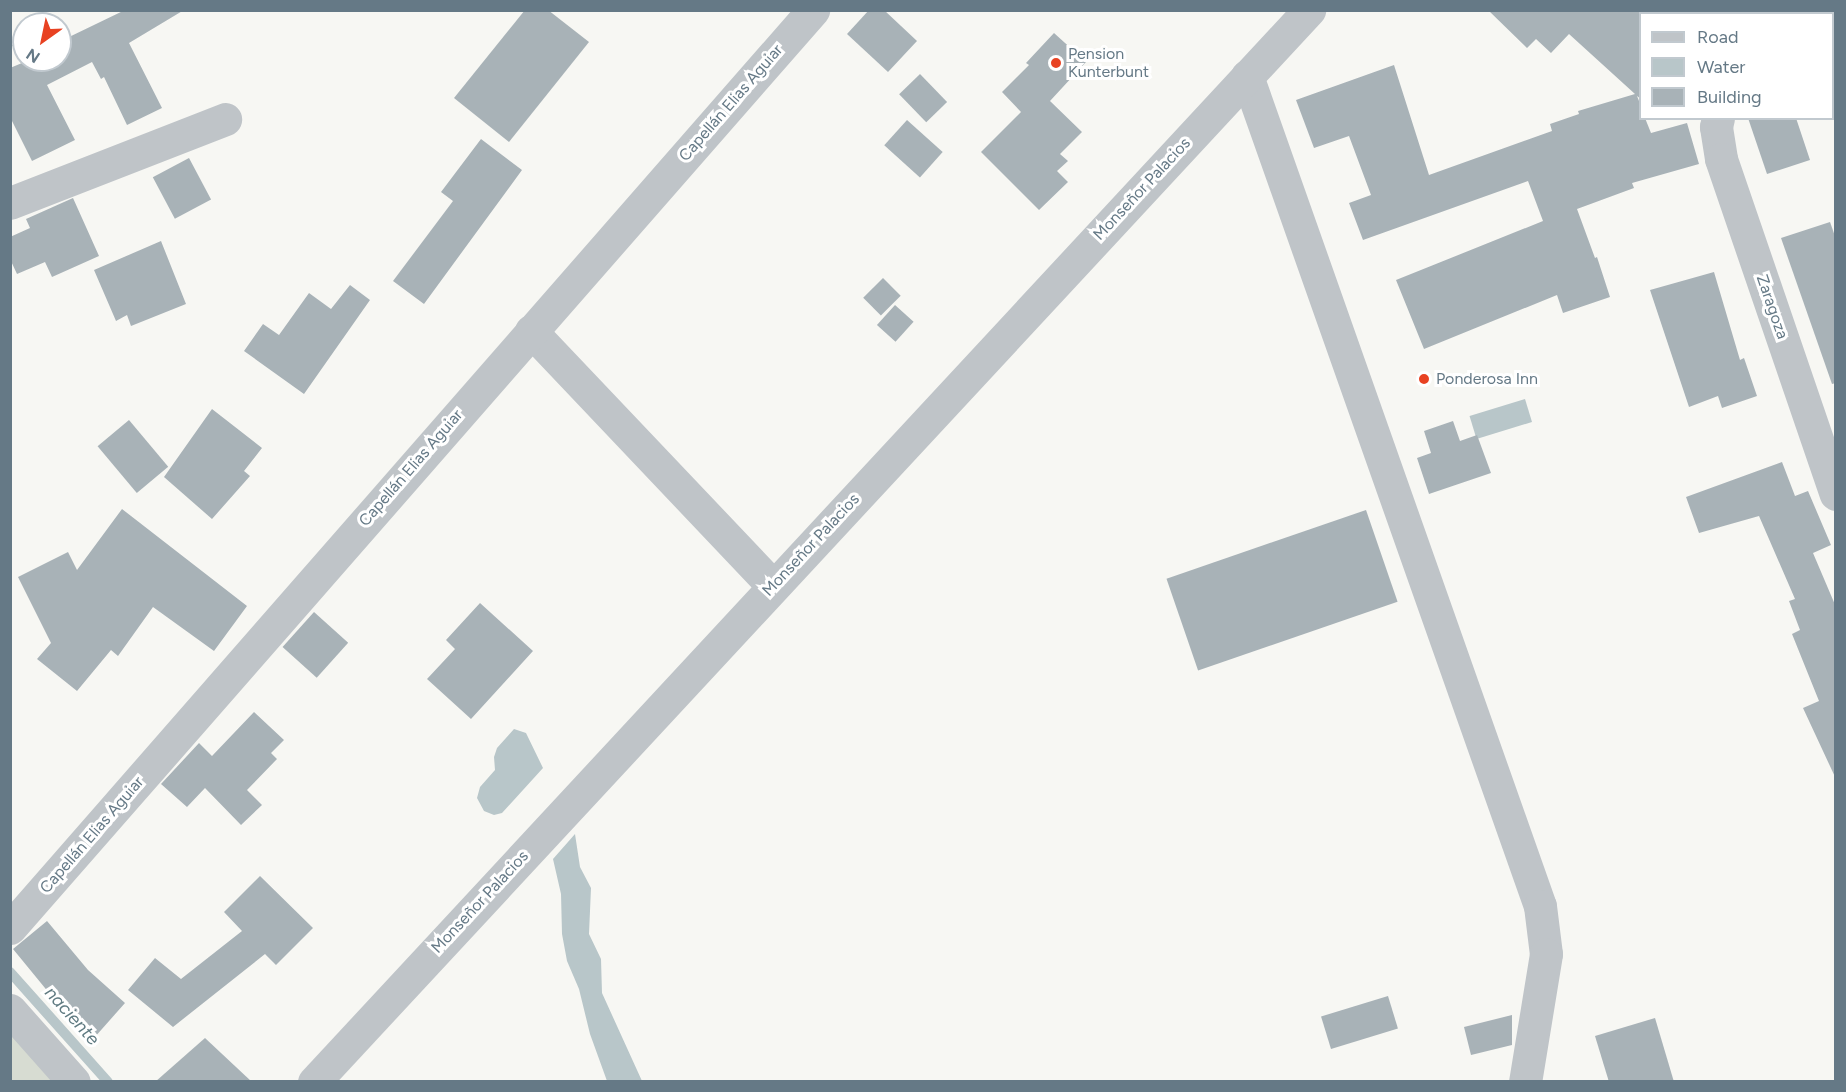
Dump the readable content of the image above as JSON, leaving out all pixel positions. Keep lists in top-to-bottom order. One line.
{"streets":{"street":["Capellán Elias Aguiar","Monseñor Palacios","Zaragoza"]},"water":["naciente"],"places":["Pension Kunterbunt","Ponderosa Inn"],"legend":["Road","Water","Building"],"north":"bottom left"}
